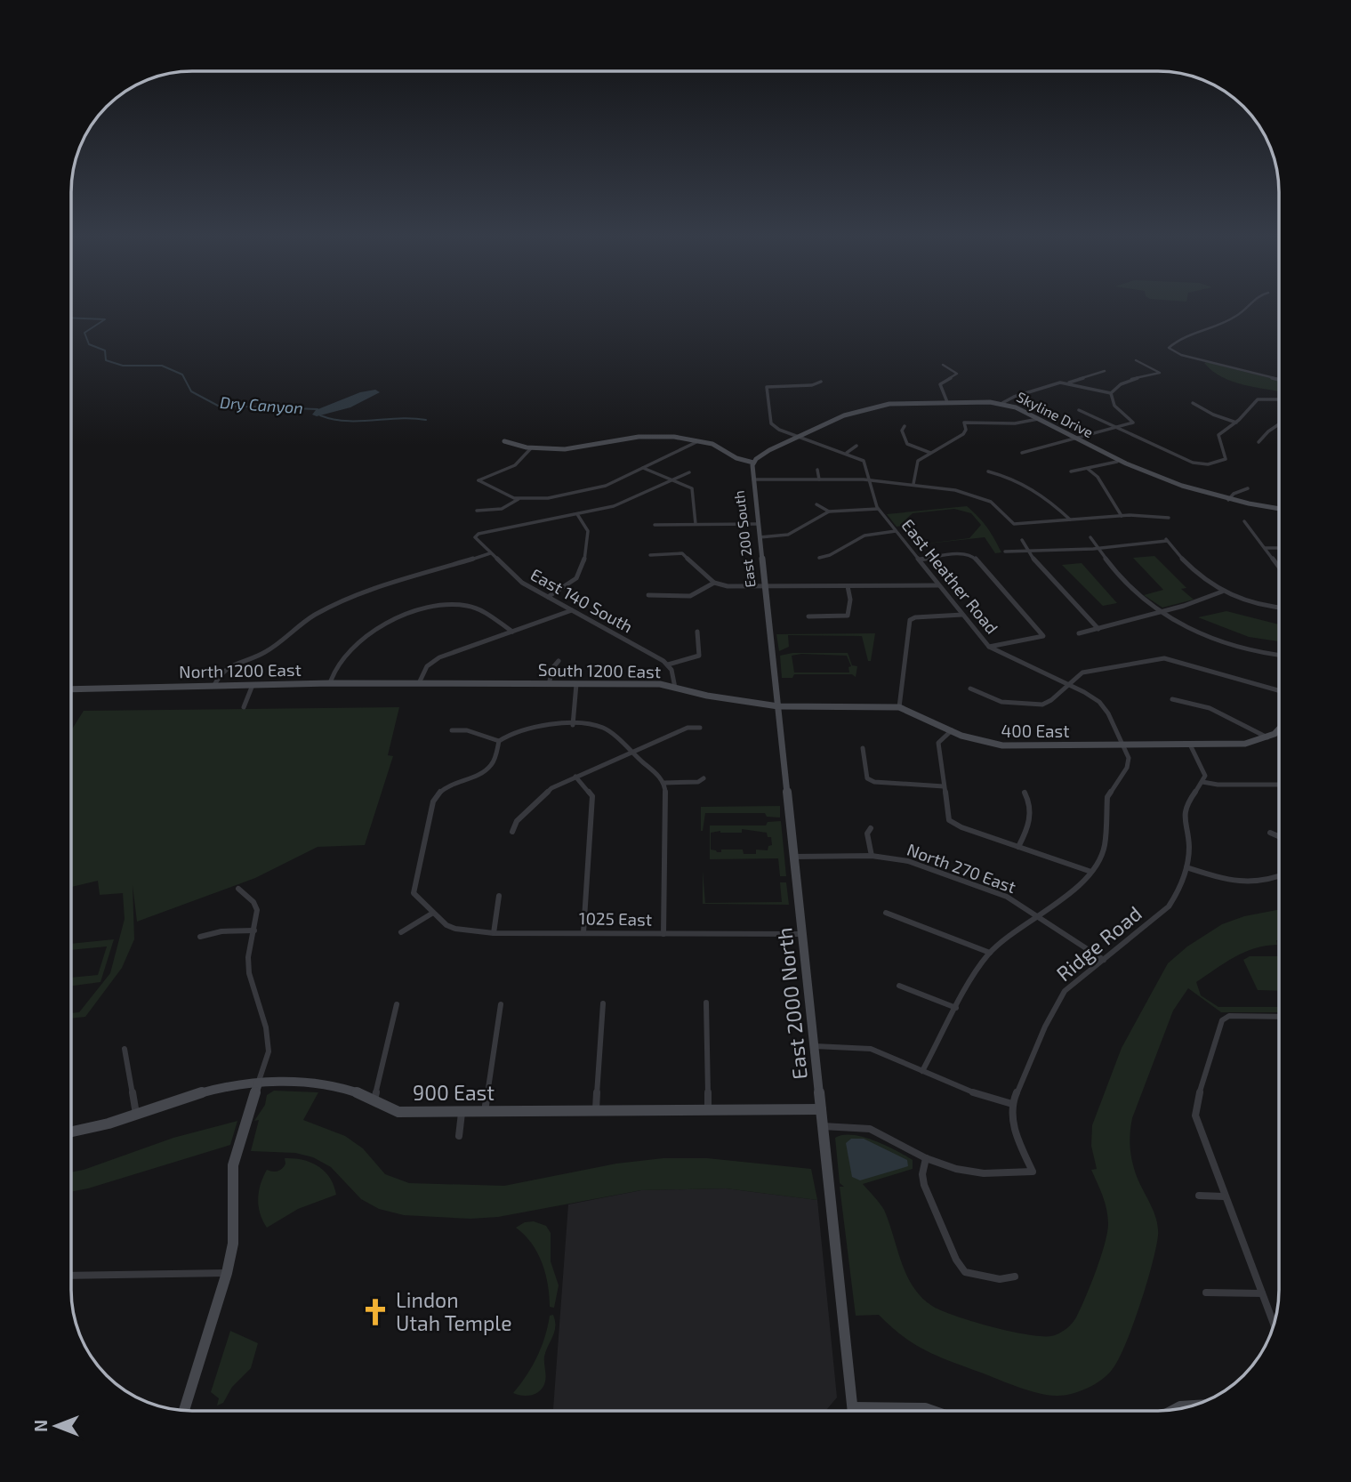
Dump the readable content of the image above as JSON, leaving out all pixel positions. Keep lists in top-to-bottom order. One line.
{"streets":{"street":["Skyline Drive","East 200 South","East Heather Road","East 140 South","North 1200 East","South 1200 East","400 East","North 270 East","1025 East","Ridge Road","East 2000 North","900 East"]},"crossings":[["Skyline Drive","East Heather Road"],["East 200 South","East 2000 North"],["East Heather Road","400 East"],["East Heather Road","North 270 East"],["North 1200 East","South 1200 East"],["South 1200 East","400 East"],["South 1200 East","East 2000 North"],["400 East","East 2000 North"],["North 270 East","Ridge Road"],["North 270 East","East 2000 North"],["1025 East","East 2000 North"],["East 2000 North","900 East"]],"water":["Dry Canyon"],"places":{"church":["Lindon Utah Temple"]},"north":"left"}
